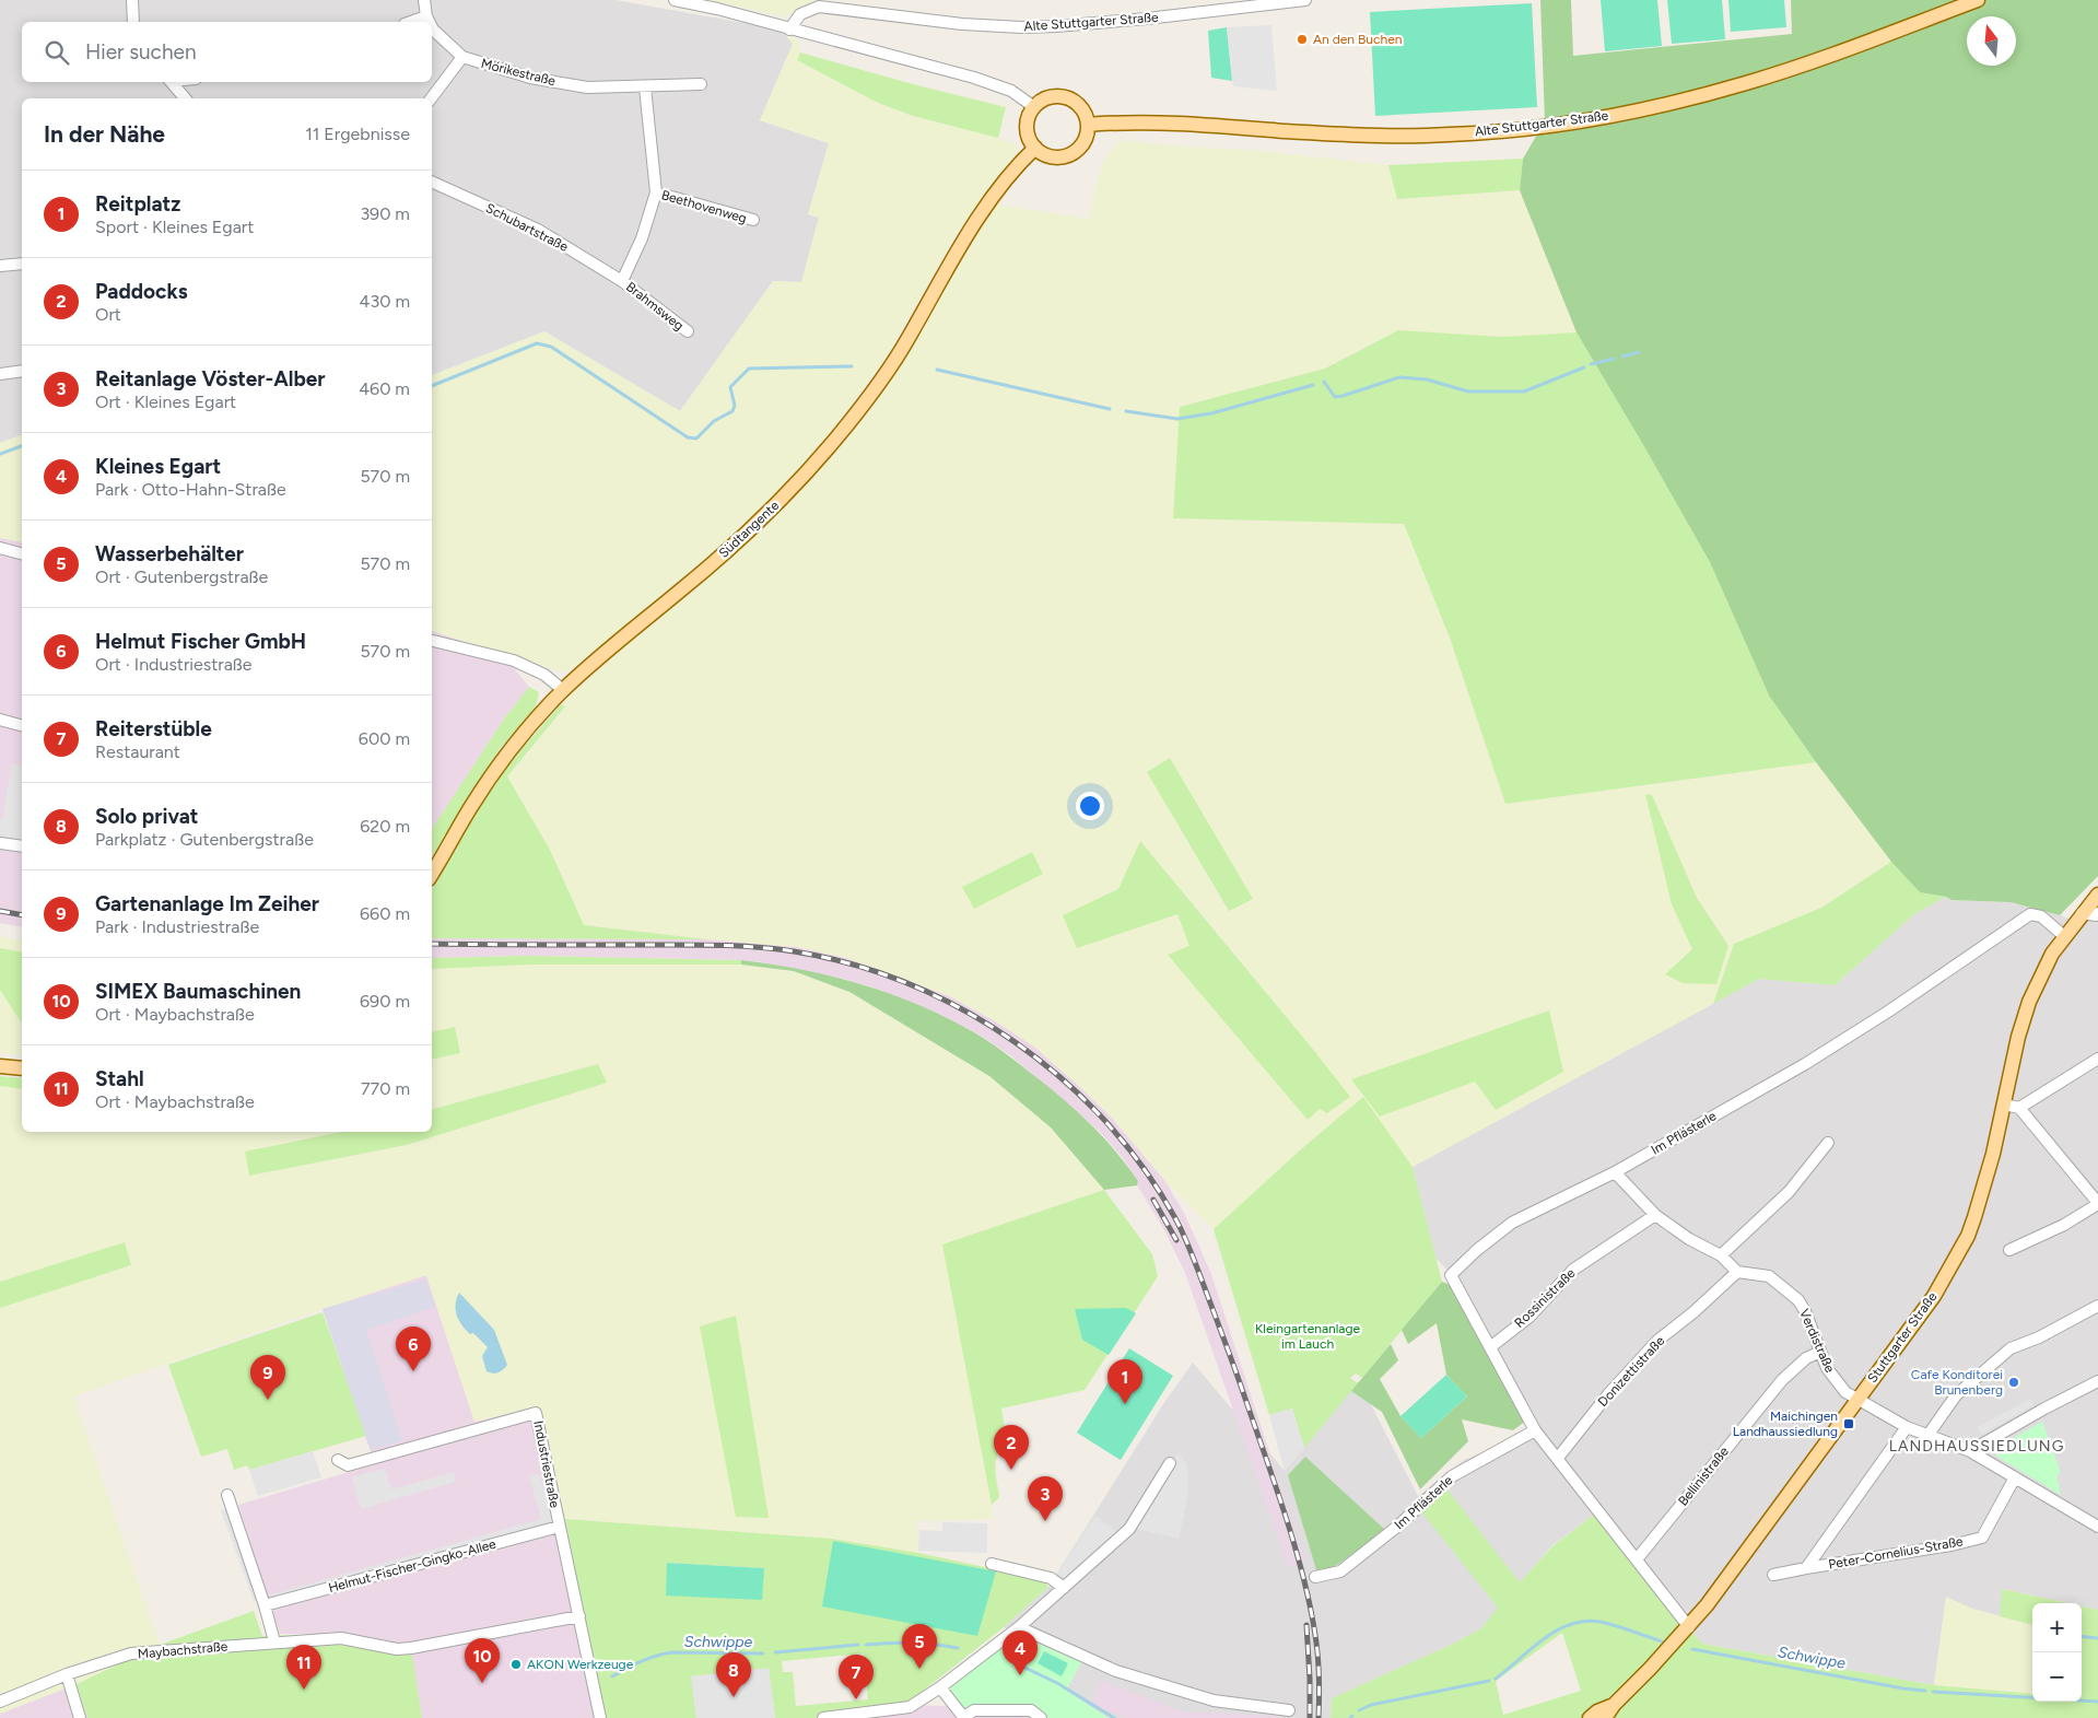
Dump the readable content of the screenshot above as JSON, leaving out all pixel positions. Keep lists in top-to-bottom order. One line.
{"streets":{"main road":["Alte Stuttgarter Straße","Südtangente","Stuttgarter Straße"],"street":["Mörikestraße","Beethovenweg","Schubartstraße","Brahmsweg","Im Pflästerle","Rossinistraße","Verdistraße","Donizettistraße","Industriestraße","Bellinistraße","Peter-Cornelius-Straße","Helmut-Fischer-Gingko-Allee","Maybachstraße"]},"crossings":[["Alte Stuttgarter Straße","Südtangente"],["Schubartstraße","Brahmsweg"],["Im Pflästerle","Rossinistraße"],["Im Pflästerle","Stuttgarter Straße"],["Im Pflästerle","Donizettistraße"],["Im Pflästerle","Bellinistraße"],["Stuttgarter Straße","Verdistraße"],["Verdistraße","Donizettistraße"],["Verdistraße","Bellinistraße"],["Verdistraße","Peter-Cornelius-Straße"],["Industriestraße","Helmut-Fischer-Gingko-Allee"],["Industriestraße","Maybachstraße"]],"districts":["LANDHAUSSIEDLUNG"],"water":["Schwippe"],"parks":["Kleingartenanlage im Lauch"],"places":{"other":["An den Buchen","Cafe Konditorei Brunenberg","AKON Werkzeuge"],"transit":["Maichingen Landhaussiedlung"]},"north":"top","page":{"search":"Hier suchen","heading":["In der Nähe","11 Ergebnisse"],"list":[{"mark":"1","name":"Reitplatz","note":"Sport · Kleines Egart","value":"390 m"},{"mark":"2","name":"Paddocks","note":"Ort","value":"430 m"},{"mark":"3","name":"Reitanlage Vöster-Alber","note":"Ort · Kleines Egart","value":"460 m"},{"mark":"4","name":"Kleines Egart","note":"Park · Otto-Hahn-Straße","value":"570 m"},{"mark":"5","name":"Wasserbehälter","note":"Ort · Gutenbergstraße","value":"570 m"},{"mark":"6","name":"Helmut Fischer GmbH","note":"Ort · Industriestraße","value":"570 m"},{"mark":"7","name":"Reiterstüble","note":"Restaurant","value":"600 m"},{"mark":"8","name":"Solo privat","note":"Parkplatz · Gutenbergstraße","value":"620 m"},{"mark":"9","name":"Gartenanlage Im Zeiher","note":"Park · Industriestraße","value":"660 m"},{"mark":"10","name":"SIMEX Baumaschinen","note":"Ort · Maybachstraße","value":"690 m"},{"mark":"11","name":"Stahl","note":"Ort · Maybachstraße","value":"770 m"}],"pins":["6","9","1","2","3","5","4","10","11","8","7"],"map_buttons":["+","−"]}}
